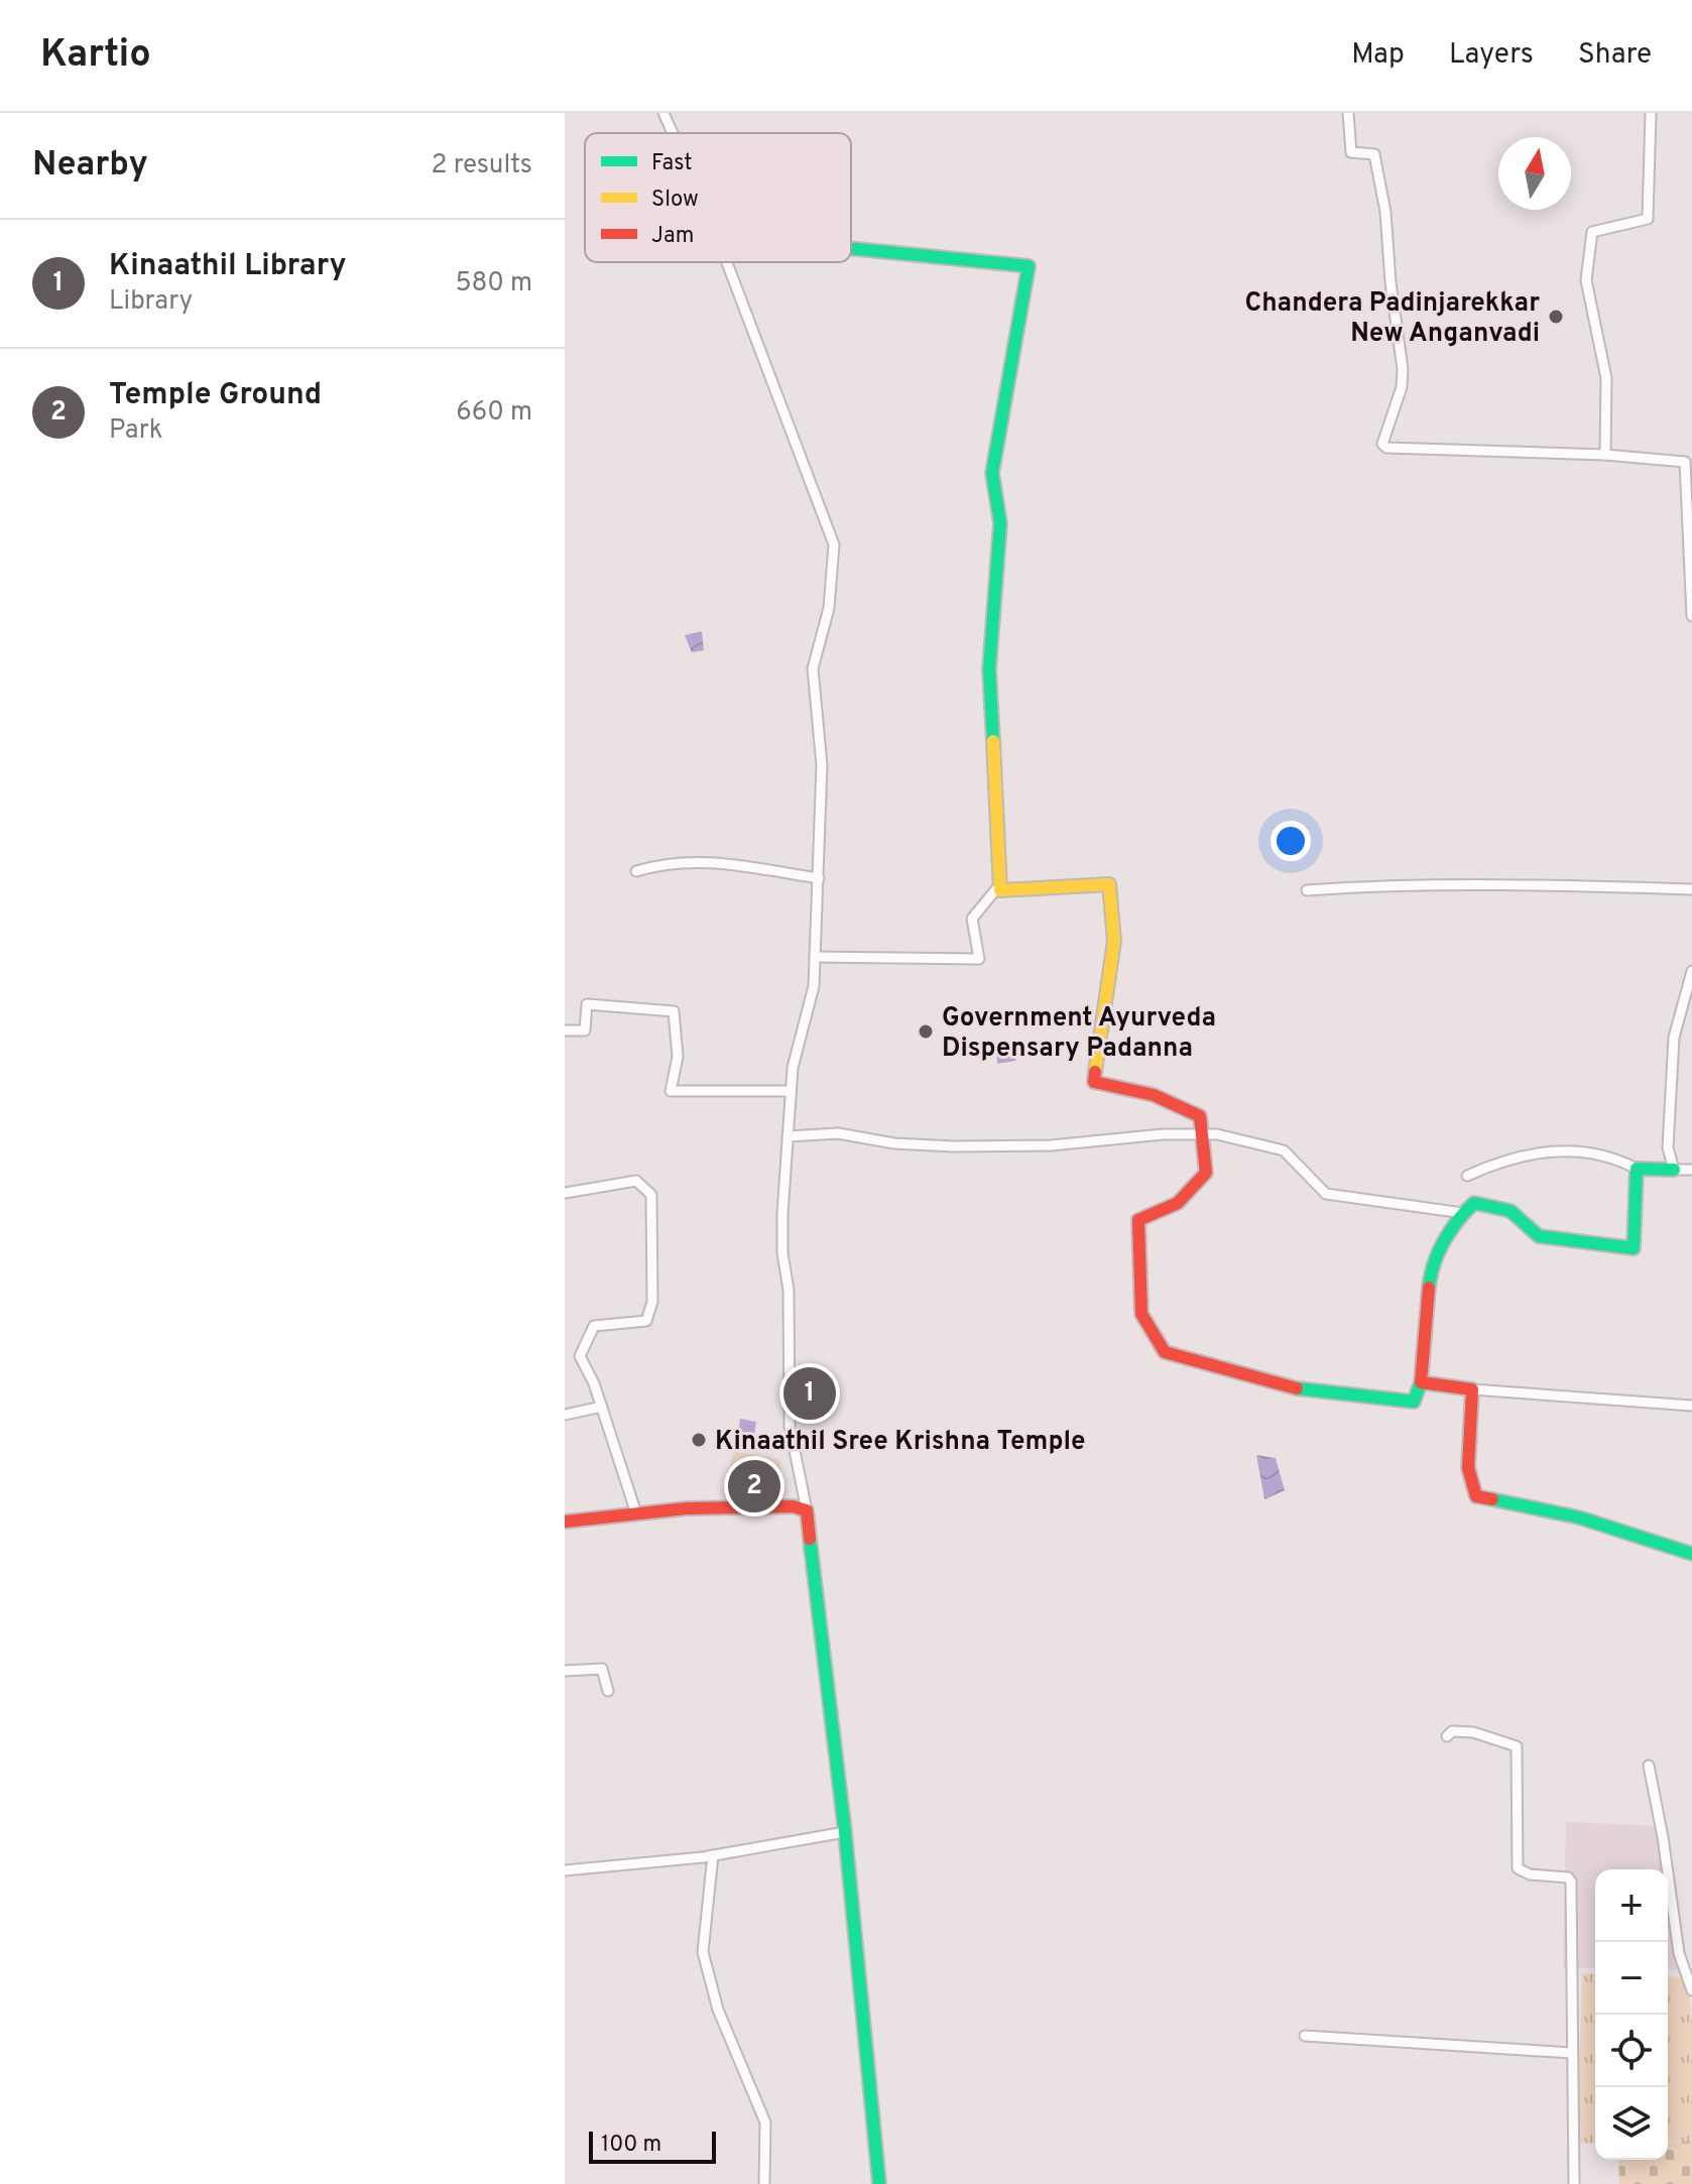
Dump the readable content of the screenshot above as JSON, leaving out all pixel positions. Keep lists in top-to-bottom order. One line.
{"places":["Chandera Padinjarekkar New Anganvadi","Government Ayurveda Dispensary Padanna","Kinaathil Sree Krishna Temple"],"legend":["Fast","Slow","Jam"],"scale_bar":"100 m","north":"top","page":{"header":"Kartio","nav":["Map","Layers","Share"],"heading":["Nearby","2 results"],"list":[{"mark":"1","name":"Kinaathil Library","note":"Library","value":"580 m"},{"mark":"2","name":"Temple Ground","note":"Park","value":"660 m"}],"pins":["1","2"],"map_buttons":["+","−"],"scale":"100 m"}}
